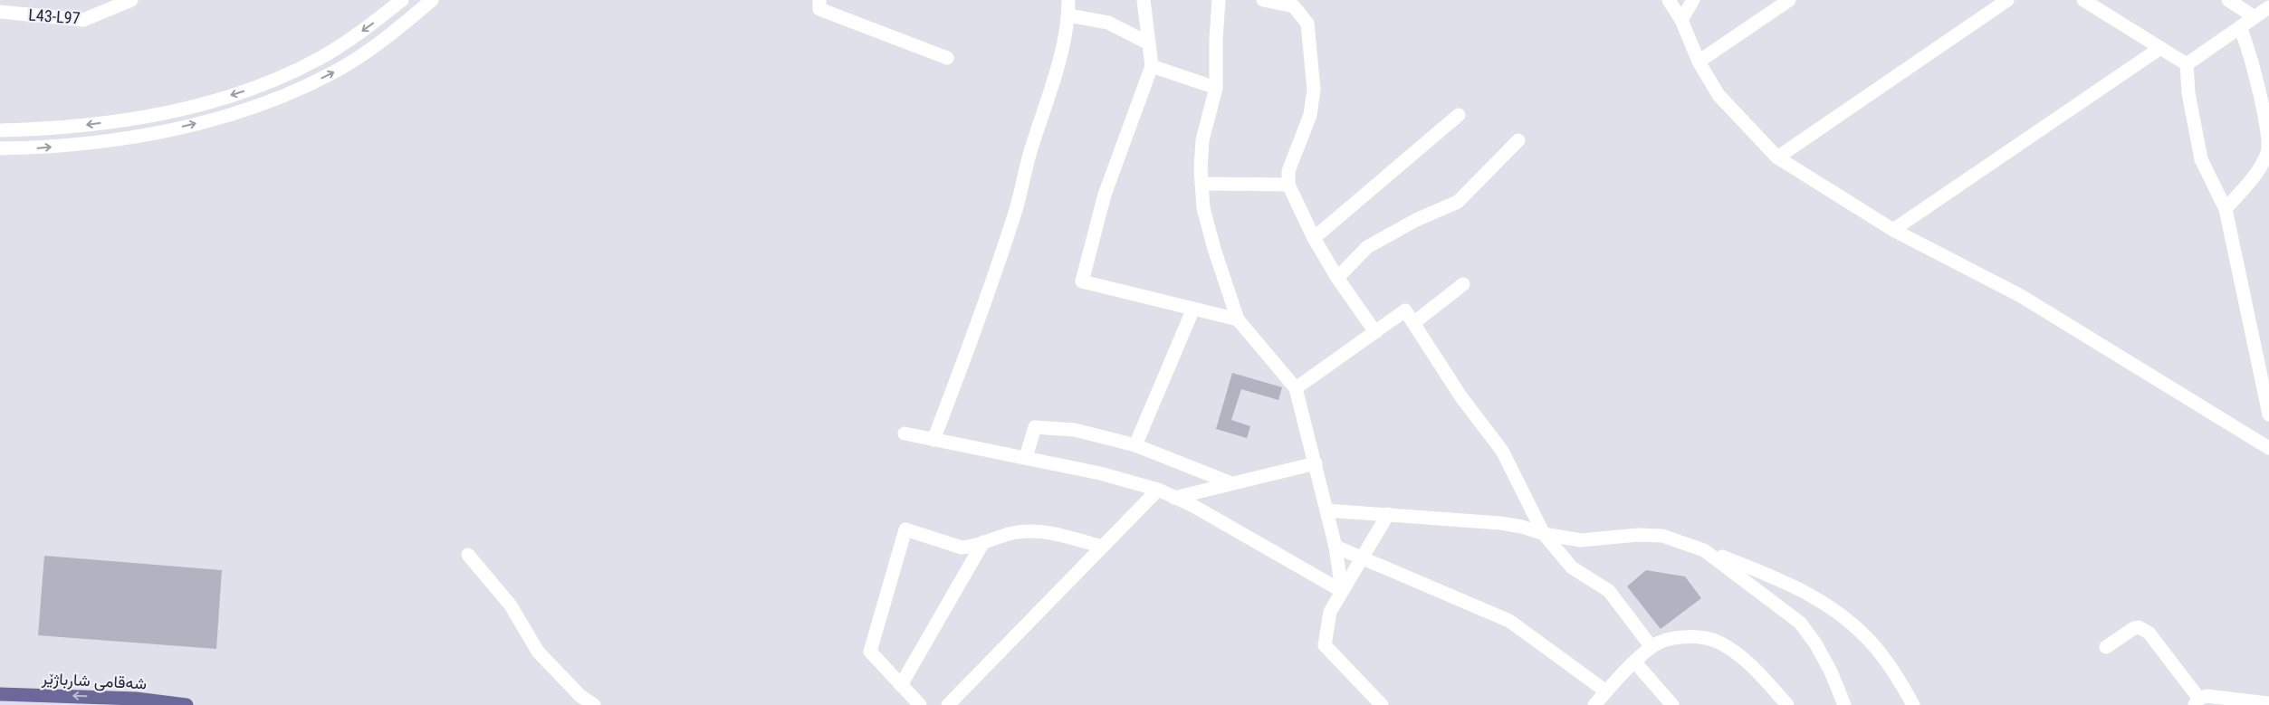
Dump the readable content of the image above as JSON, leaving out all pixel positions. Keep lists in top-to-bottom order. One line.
{"streets":{"main road":["شەقامی شارباژێر"],"street":["L43-L97"]},"one_way":["شەقامی شارباژێر"]}
